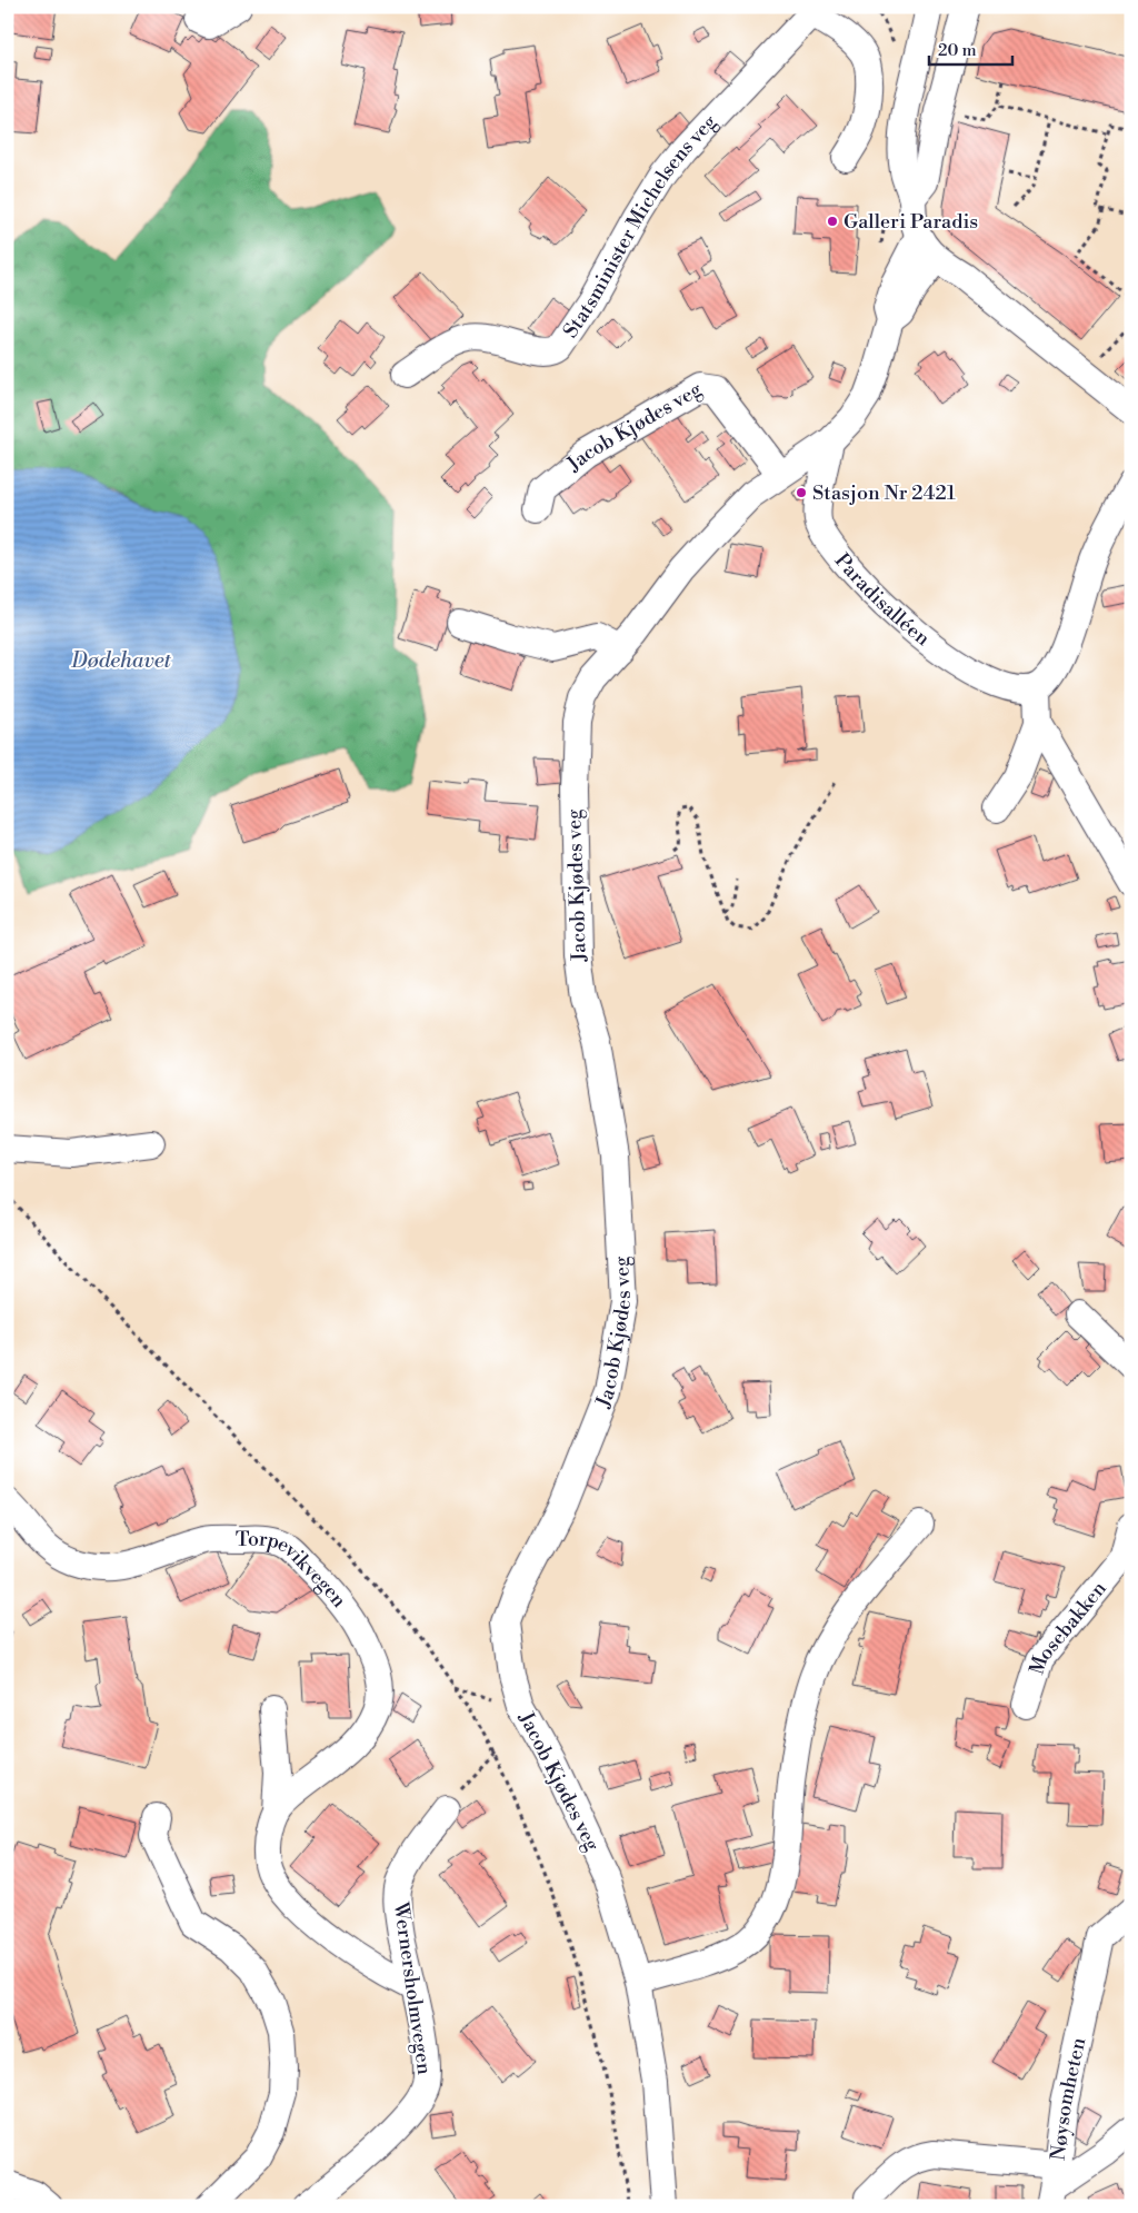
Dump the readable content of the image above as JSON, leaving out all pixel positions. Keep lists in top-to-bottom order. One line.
{"streets":{"street":["Statsminister Michelsens veg","Jacob Kjødes veg","Paradisalléen","Torpevikvegen","Mosebakken","Wernersholmvegen","Nøysomheten"]},"crossings":[["Jacob Kjødes veg","Paradisalléen"],["Torpevikvegen","Wernersholmvegen"]],"water":["Dødehavet"],"places":["Galleri Paradis","Stasjon Nr 2421"],"scale_bar":"20 m"}
